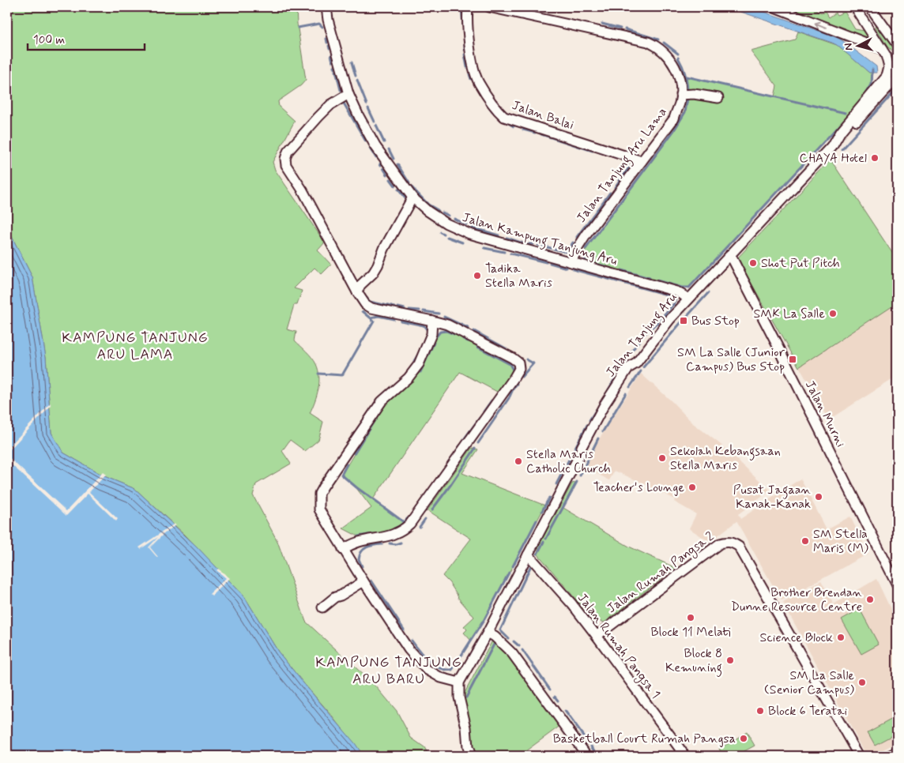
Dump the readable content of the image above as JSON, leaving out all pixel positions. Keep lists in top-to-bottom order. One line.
{"streets":{"street":["Jalan Balai","Jalan Tanjung Aru Lama","Jalan Kampung Tanjung Aru","Jalan Tanjung Aru","Jalan Murni","Jalan Rumah Pangsa 2","Jalan Rumah Pangsa 1"]},"crossings":[["Jalan Balai","Jalan Tanjung Aru Lama"],["Jalan Tanjung Aru Lama","Jalan Kampung Tanjung Aru"],["Jalan Kampung Tanjung Aru","Jalan Tanjung Aru"],["Jalan Tanjung Aru","Jalan Murni"],["Jalan Tanjung Aru","Jalan Rumah Pangsa 1"],["Jalan Rumah Pangsa 2","Jalan Rumah Pangsa 1"]],"districts":["KAMPUNG TANJUNG ARU LAMA","KAMPUNG TANJUNG ARU BARU"],"places":{"other":["CHAYA Hotel","Shot Put Pitch","Tadika Stella Maris","SMK La Salle","Sekolah Kebangsaan Stella Maris","Stella Maris Catholic Church","Teacher's Lounge","Pusat Jagaan Kanak-Kanak","SM Stella Maris (M)","Brother Brendan Dunne Resource Centre","Block 11 Melati","Science Block","Block 8 Kemuning","SM La Salle (Senior Campus)","Block 6 Teratai","Basketball Court Rumah Pangsa"],"transit":["Bus Stop","SM La Salle (Junior Campus) Bus Stop"]},"scale_bar":"100 m","north":"left"}
